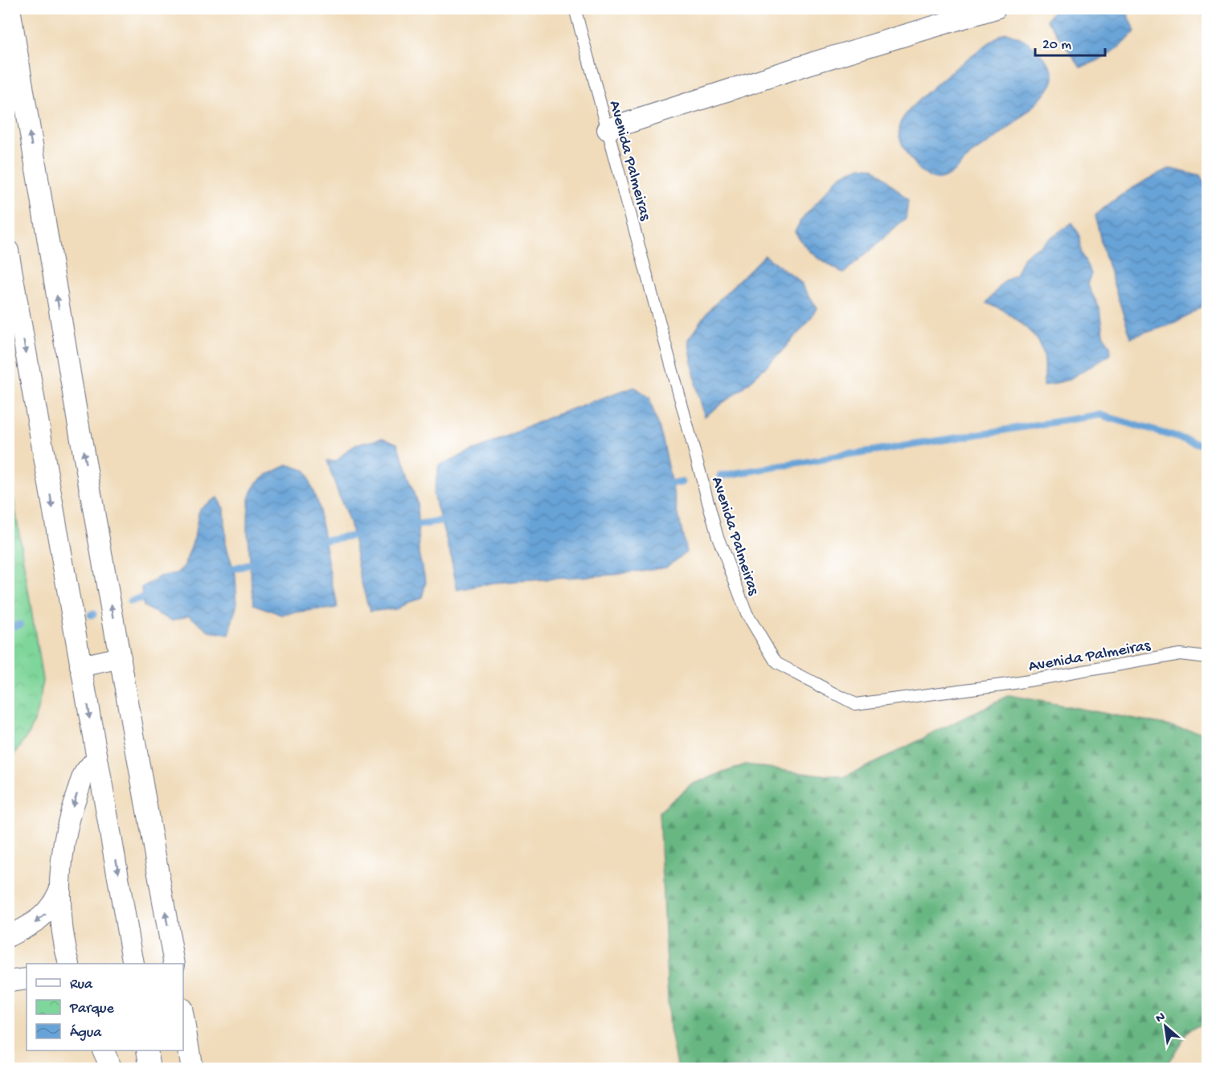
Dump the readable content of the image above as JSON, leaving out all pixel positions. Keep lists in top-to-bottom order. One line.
{"streets":{"lane":["Avenida Palmeiras"]},"legend":["Rua","Parque","Água"],"scale_bar":"20 m","north":"top left"}
